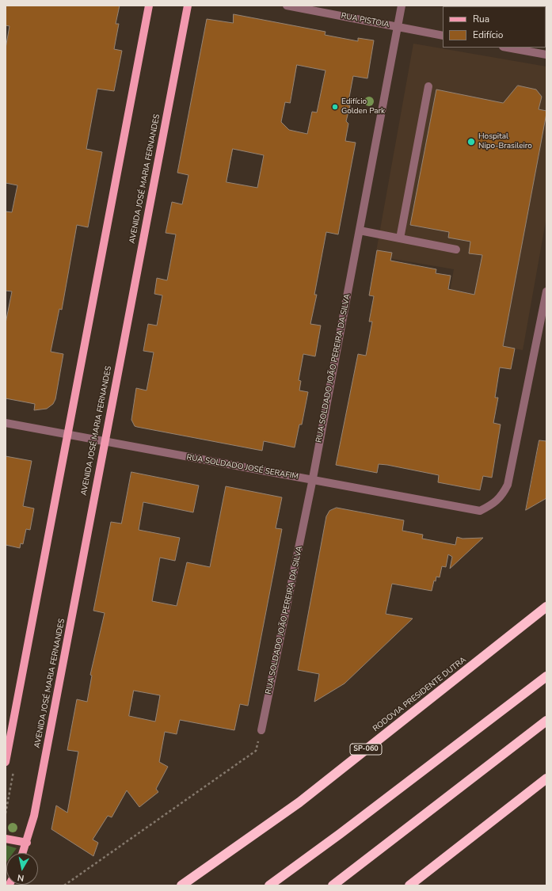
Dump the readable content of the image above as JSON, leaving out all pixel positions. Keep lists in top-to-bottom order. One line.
{"streets":{"highway":["RODOVIA PRESIDENTE DUTRA","SP-060"],"main road":["AVENIDA JOSÉ MARIA FERNANDES"],"street":["RUA PISTOIA","RUA SOLDADO JOÃO PEREIRA DA SILVA","RUA SOLDADO JOSÉ SERAFIM"]},"crossings":[["RUA PISTOIA","RUA SOLDADO JOÃO PEREIRA DA SILVA"],["AVENIDA JOSÉ MARIA FERNANDES","RUA SOLDADO JOSÉ SERAFIM"],["RUA SOLDADO JOÃO PEREIRA DA SILVA","RUA SOLDADO JOSÉ SERAFIM"]],"places":["Edifício Golden Park","Hospital Nipo-Brasileiro"],"legend":["Rua","Edifício"],"north":"bottom"}
